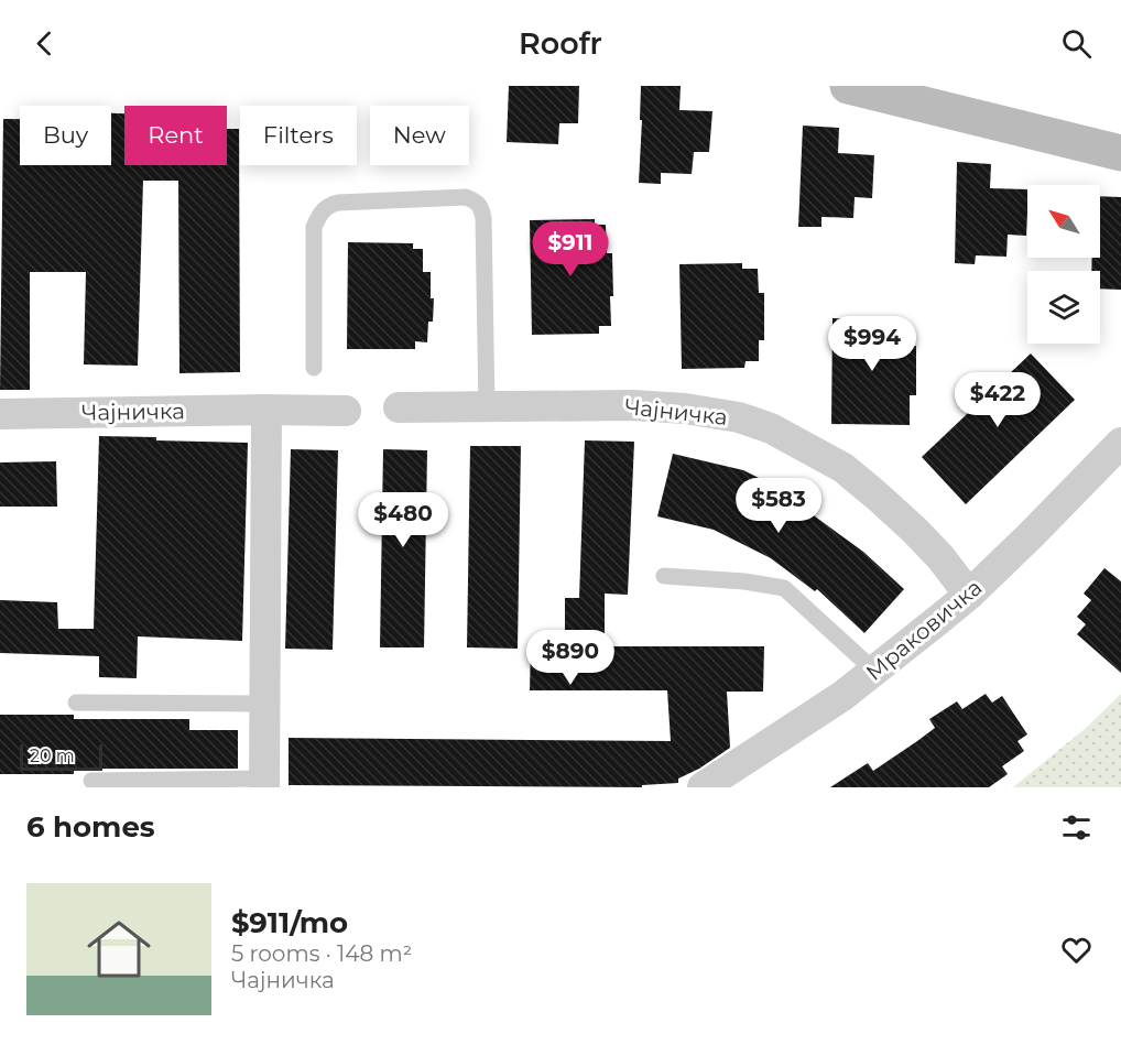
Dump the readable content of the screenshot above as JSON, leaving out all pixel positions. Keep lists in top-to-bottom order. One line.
{"streets":{"street":["Чајничка","Мраковичка"]},"crossings":[["Чајничка","Мраковичка"]],"scale_bar":"20 m","north":"top left","page":{"header":"Roofr","chip":["Buy","Rent","Filters","New"],"price":["$911","$994","$422","$583","$480","$890"],"scale":"20 m","heading":"6 homes","list":[{"name":"$911/mo","note":"5 rooms · 148 m² · Чајничка"}]}}
